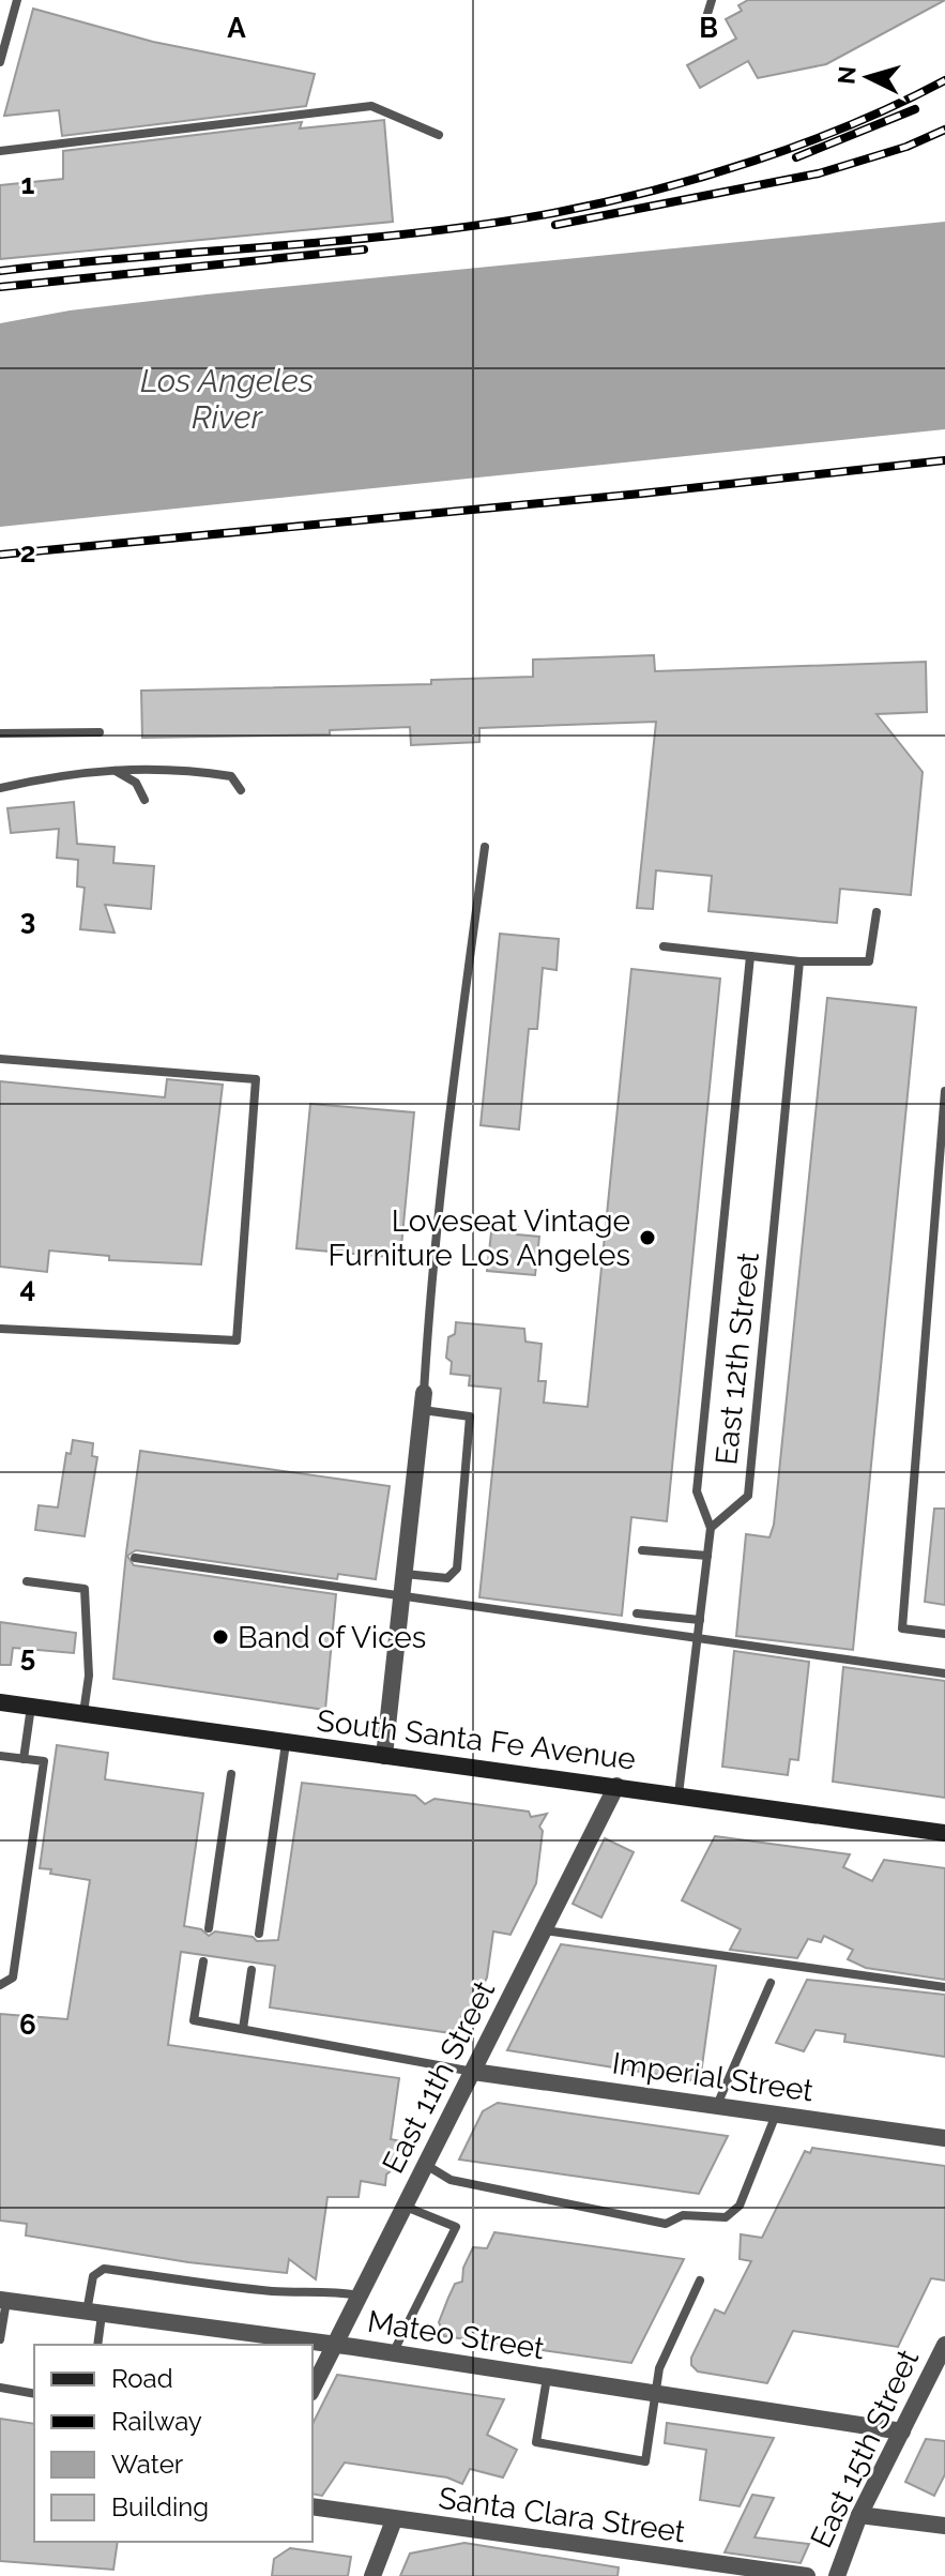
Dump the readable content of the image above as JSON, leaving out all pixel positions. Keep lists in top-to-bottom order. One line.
{"streets":{"main road":["South Santa Fe Avenue"],"street":["East 11th Street","Imperial Street","Mateo Street","East 15th Street","Santa Clara Street"],"lane":["East 12th Street"]},"crossings":[["South Santa Fe Avenue","East 11th Street"],["East 11th Street","Imperial Street"],["East 11th Street","Mateo Street"],["Mateo Street","East 15th Street"]],"water":["Los Angeles River"],"places":["Loveseat Vintage Furniture Los Angeles","Band of Vices"],"legend":["Road","Railway","Water","Building"],"north":"left","grid":{"columns":["A","B"],"rows":["1","2","3","4","5","6"]}}
